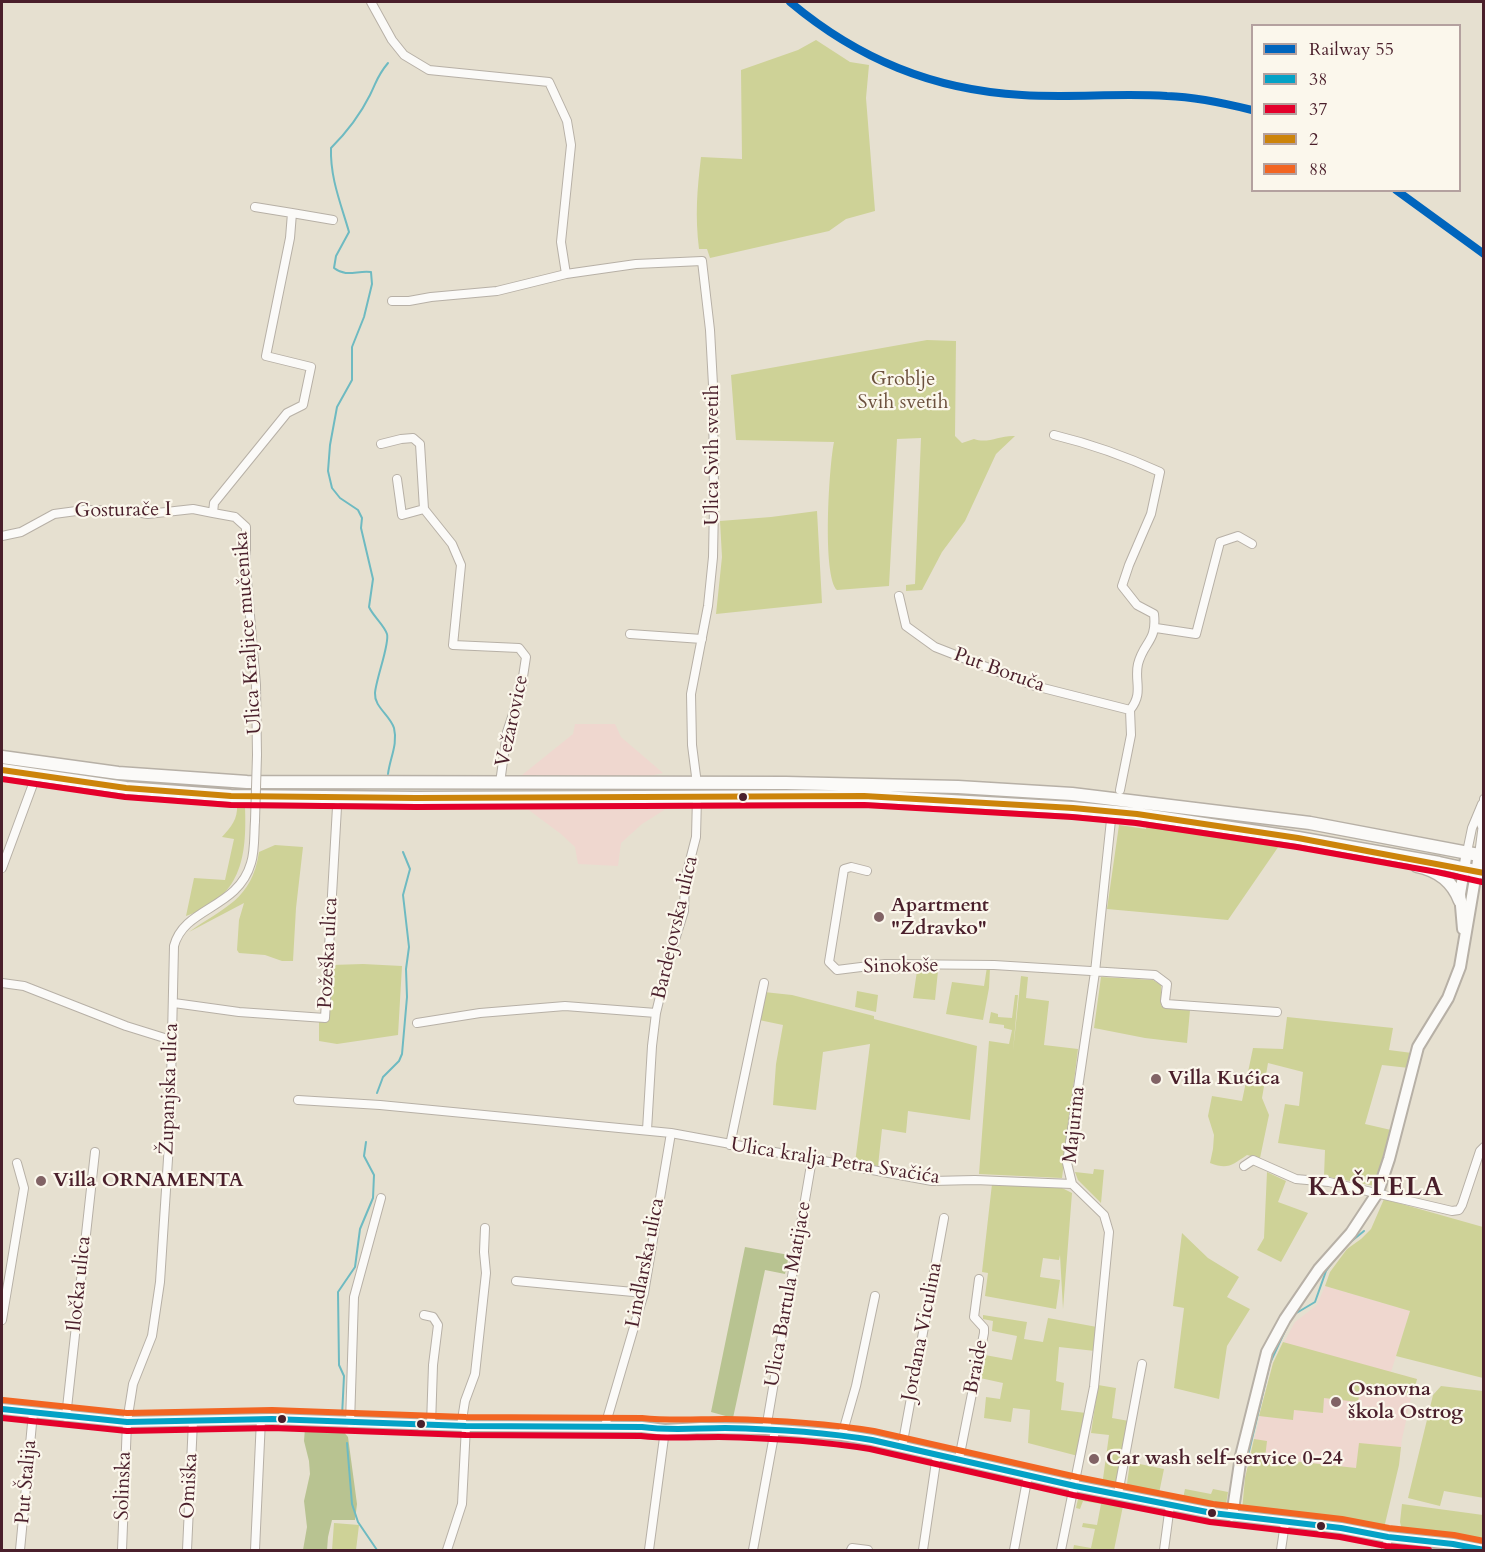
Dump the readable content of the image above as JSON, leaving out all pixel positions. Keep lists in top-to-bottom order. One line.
{"streets":{"street":["Ulica Svih svetih","Gosturače I","Ulica Kraljice mučenika","Put Boruča","Vežarovice","Bardejovska ulica","Požeška ulica","Sinokoše","Županjska ulica","Majurina","Ulica kralja Petra Svačića","Lindlarska ulica","Iločka ulica","Ulica Bartula Matijace","Jordana Viculina","Braide","Put Štalija","Solinska","Omiška"]},"crossings":[["Gosturače I","Ulica Kraljice mučenika"],["Ulica Kraljice mučenika","Županjska ulica"],["Bardejovska ulica","Ulica kralja Petra Svačića"],["Požeška ulica","Županjska ulica"],["Sinokoše","Majurina"],["Županjska ulica","Solinska"],["Majurina","Ulica kralja Petra Svačića"],["Ulica kralja Petra Svačića","Lindlarska ulica"],["Ulica kralja Petra Svačića","Ulica Bartula Matijace"]],"districts":["KAŠTELA"],"parks":["Groblje Svih svetih"],"places":["Apartment \"Zdravko\"","Villa Kućica","Villa ORNAMENTA","Osnovna škola Ostrog","Car wash self-service 0-24"],"lines":["rail line 55","transit line 2","transit line 37","transit line 88","transit line 38"],"legend":["Railway 55","38","37","2","88"]}
